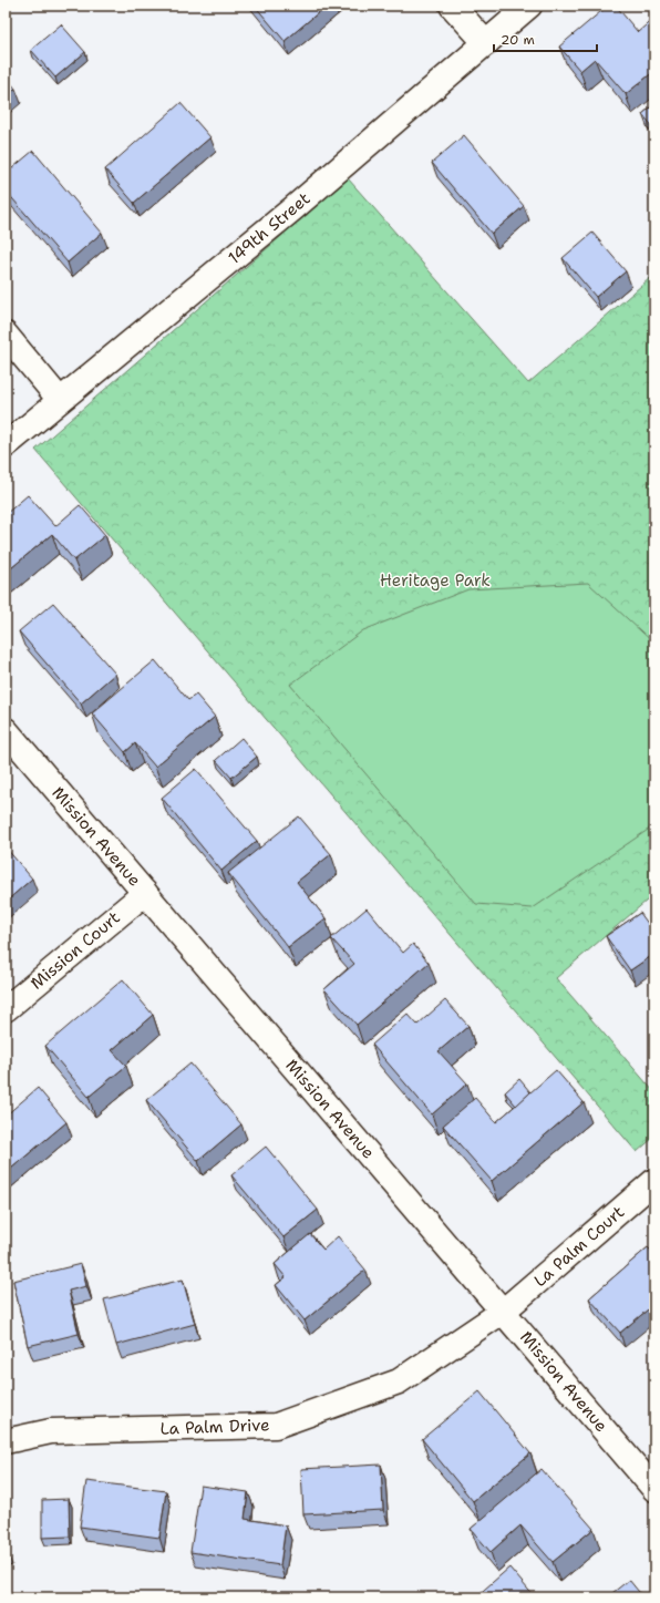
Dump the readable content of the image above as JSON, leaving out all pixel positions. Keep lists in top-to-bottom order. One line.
{"streets":{"street":["149th Street","Mission Avenue","Mission Court","La Palm Court","La Palm Drive"]},"crossings":[["Mission Avenue","Mission Court"],["Mission Avenue","La Palm Court"],["Mission Avenue","La Palm Drive"],["La Palm Court","La Palm Drive"]],"parks":["Heritage Park"],"scale_bar":"20 m"}
